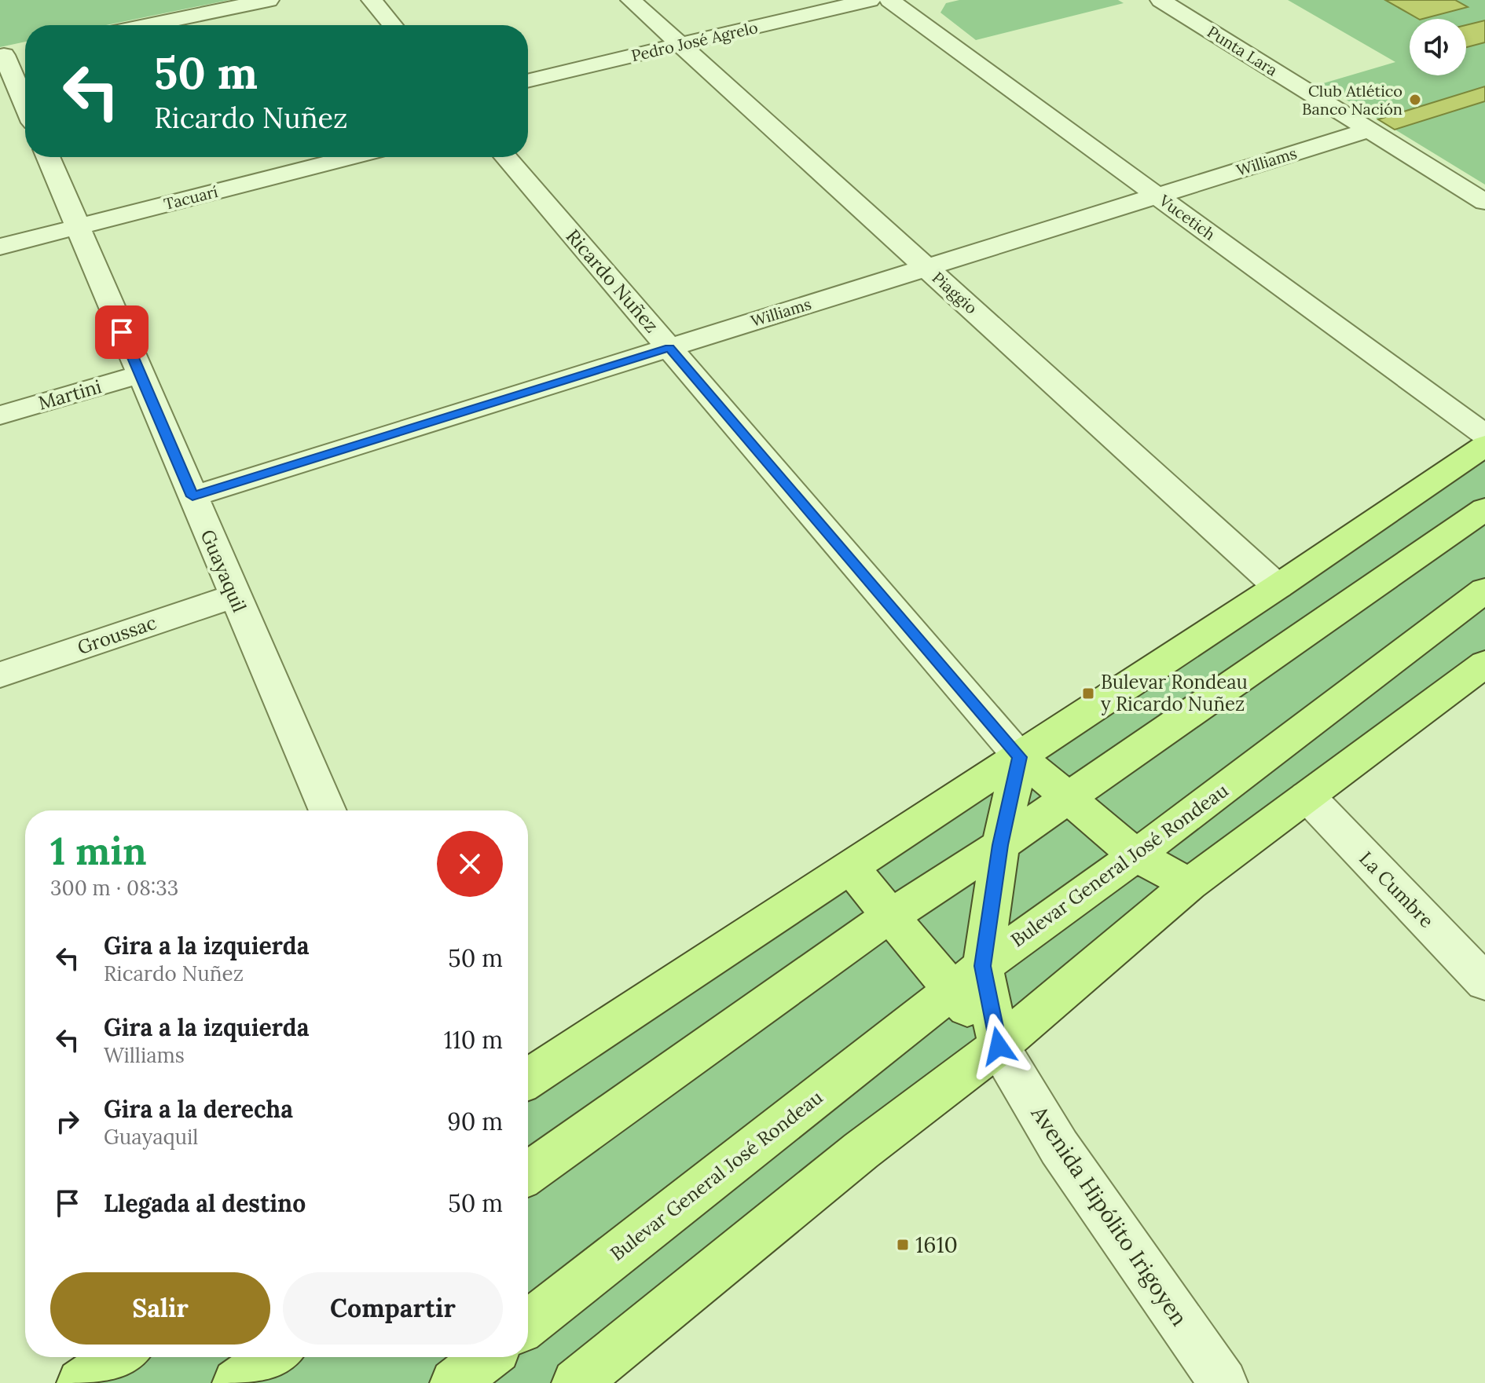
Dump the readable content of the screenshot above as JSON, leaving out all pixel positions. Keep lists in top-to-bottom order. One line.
{"streets":{"main road":["Bulevar General José Rondeau"],"street":["Pedro José Agrelo","Punta Lara","Williams","Tacuarí","Vucetich","Ricardo Nuñez","Piaggio","Martini","Guayaquil","Groussac","La Cumbre","Avenida Hipólito Irigoyen"]},"crossings":[["Pedro José Agrelo","Piaggio"],["Punta Lara","Williams"],["Williams","Vucetich"],["Williams","Ricardo Nuñez"],["Williams","Piaggio"],["Williams","Guayaquil"],["Tacuarí","Guayaquil"],["Martini","Guayaquil"],["Guayaquil","Groussac"]],"places":{"other":["Club Atlético Banco Nación"],"transit":["Bulevar Rondeau y Ricardo Nuñez","1610"]},"page":{"turn":["50 m","Ricardo Nuñez"],"heading":["1 min","300 m · 08:33"],"list":[{"name":"Gira a la izquierda","note":"Ricardo Nuñez","value":"50 m"},{"name":"Gira a la izquierda","note":"Williams","value":"110 m"},{"name":"Gira a la derecha","note":"Guayaquil","value":"90 m"},{"name":"Llegada al destino","value":"50 m"}],"buttons":["Salir","Compartir"]}}
